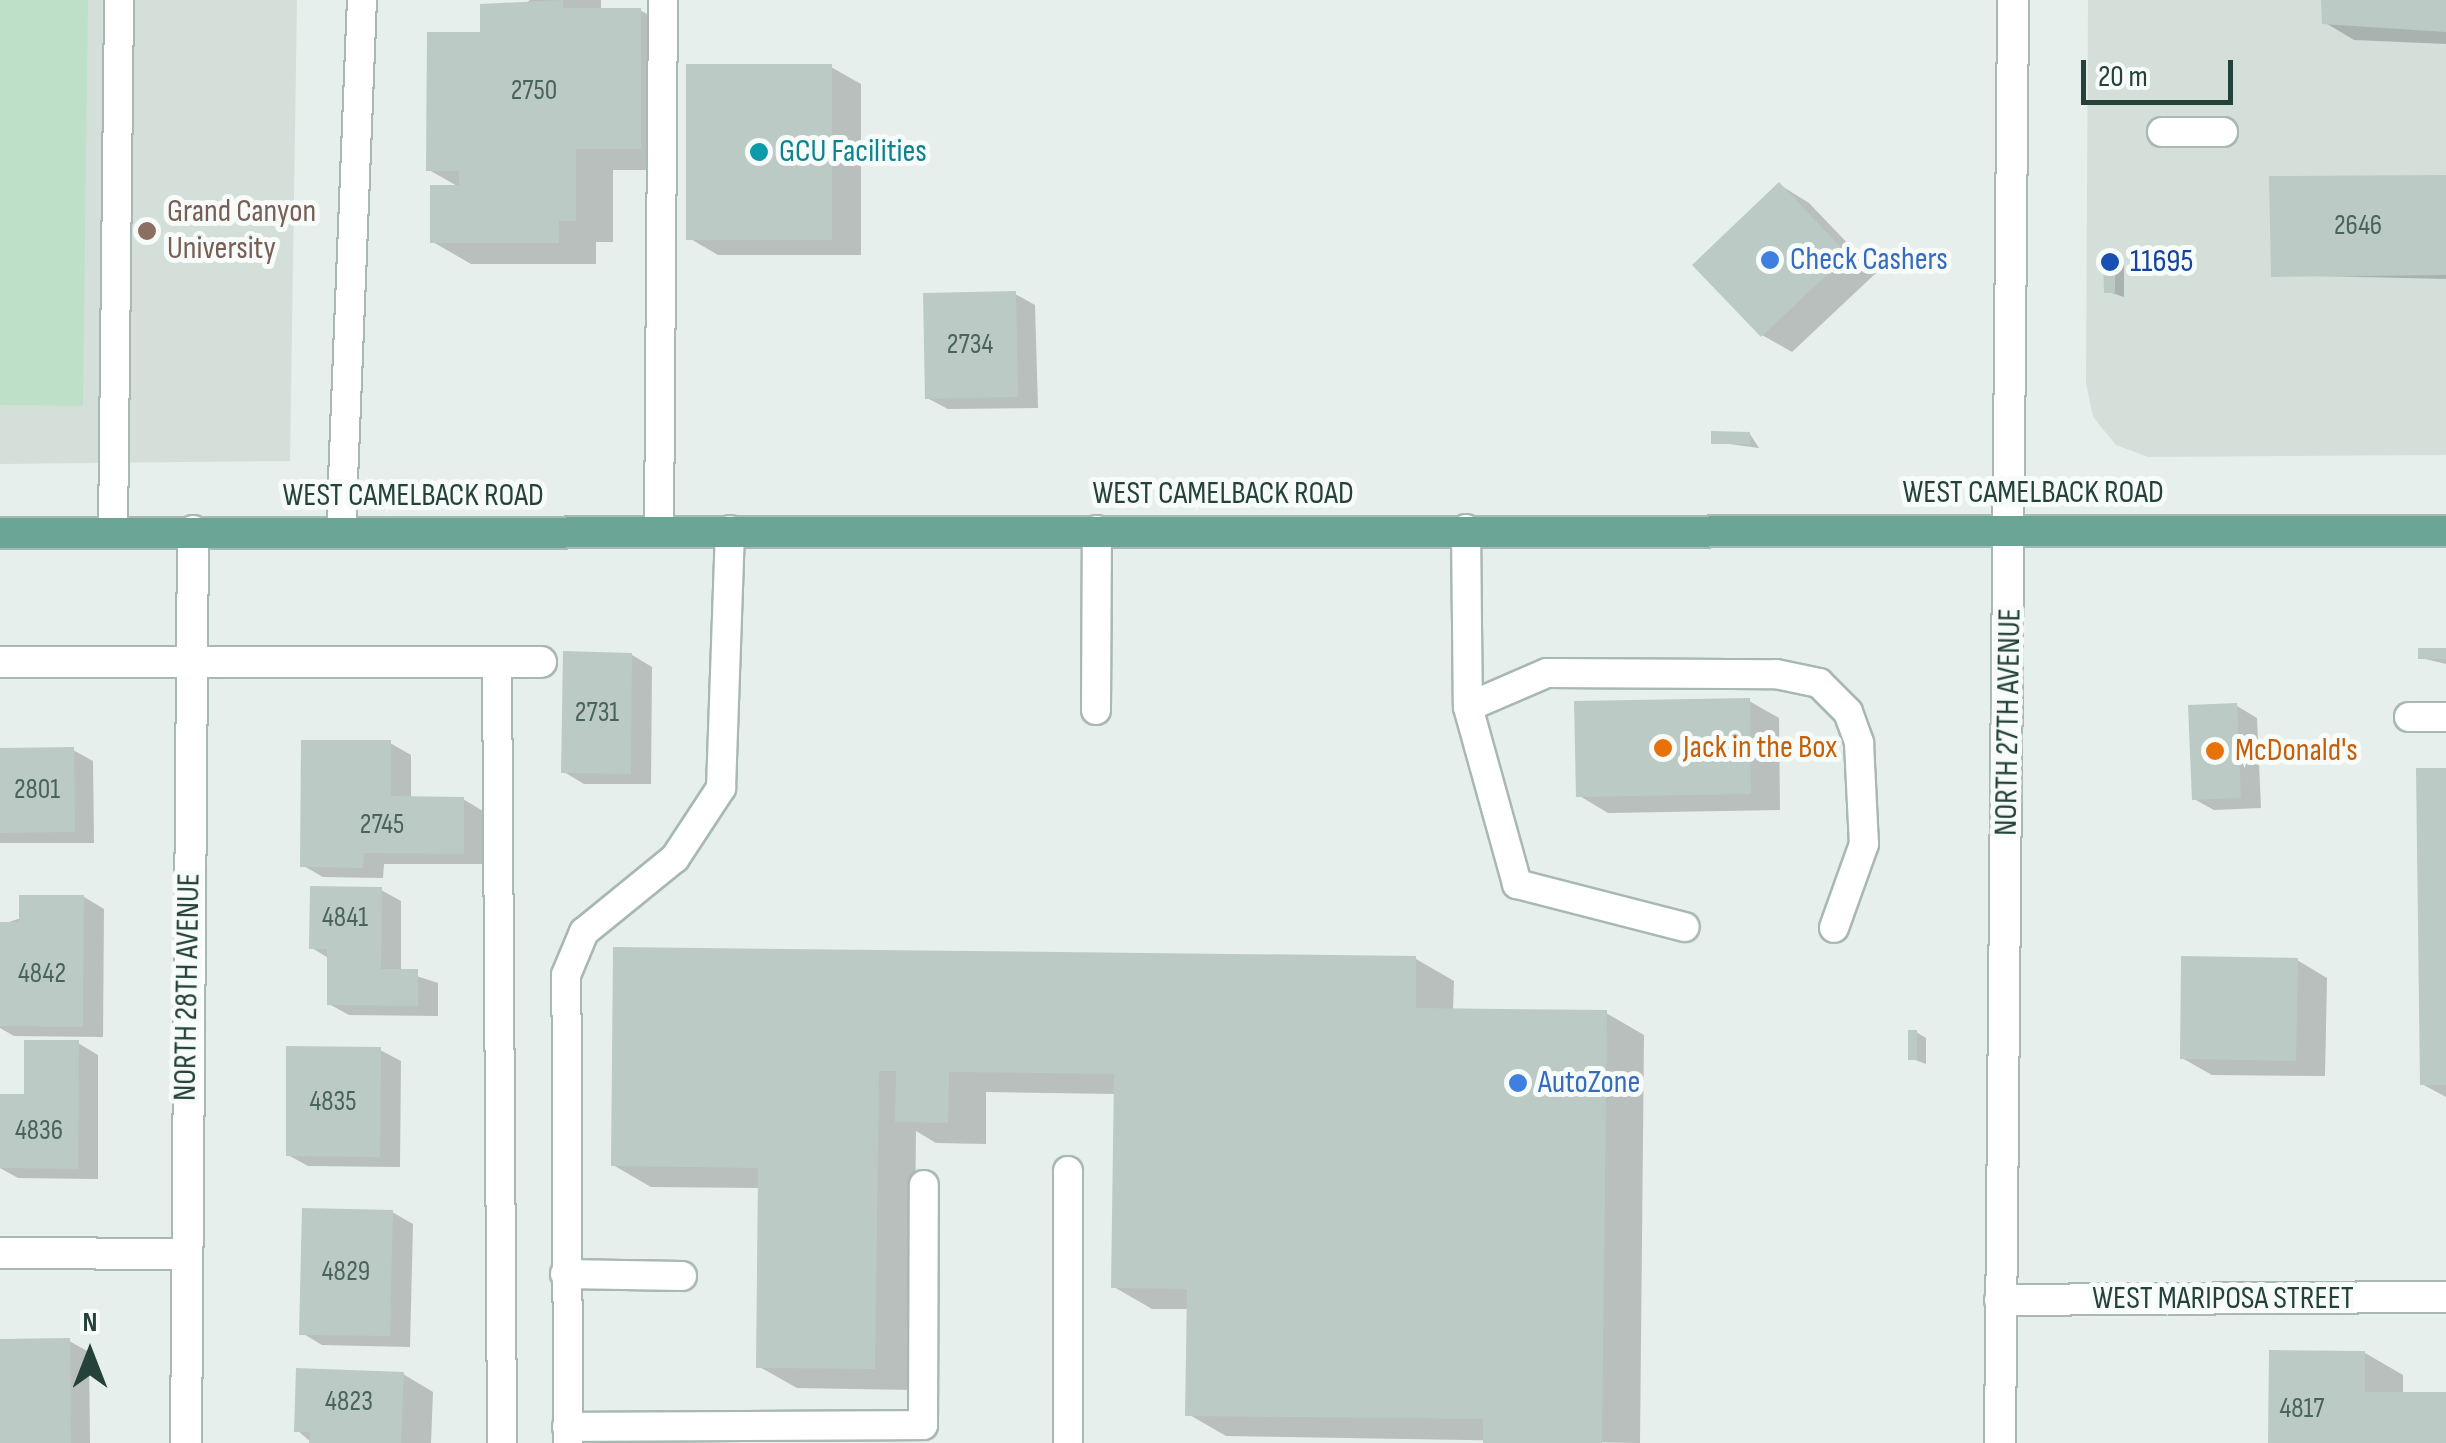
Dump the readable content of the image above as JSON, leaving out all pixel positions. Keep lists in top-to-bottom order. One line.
{"streets":{"main road":["WEST CAMELBACK ROAD"],"street":["NORTH 27TH AVENUE","NORTH 28TH AVENUE","WEST MARIPOSA STREET"]},"crossings":[["WEST CAMELBACK ROAD","NORTH 27TH AVENUE"],["WEST CAMELBACK ROAD","NORTH 28TH AVENUE"],["NORTH 27TH AVENUE","WEST MARIPOSA STREET"]],"places":["GCU Facilities","Grand Canyon University","Check Cashers","11695","Jack in the Box","McDonald's","AutoZone"],"house_numbers":["2750","2646","2734","2731","2801","2745","4841","4842","4835","4836","4829","4823","4817"],"scale_bar":"20 m","north":"top"}
